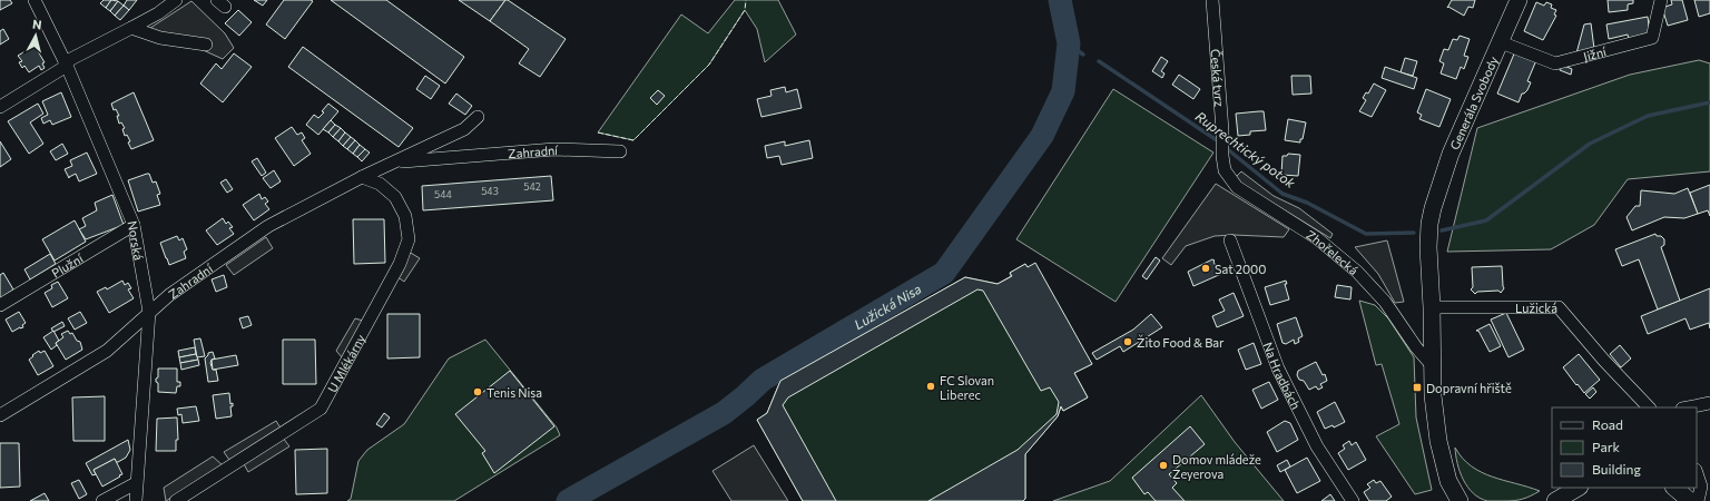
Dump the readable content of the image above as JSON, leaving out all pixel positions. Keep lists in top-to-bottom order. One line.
{"streets":{"main road":["Generála Svobody"],"street":["Jižní","Česká tvrz","Zahradní","Norská","Zhořelecká","Plužní","Lužická","U Mlékárny","Na Hradbách"]},"crossings":[["Jižní","Generála Svobody"],["Česká tvrz","Zhořelecká"],["Generála Svobody","Lužická"],["Zahradní","Norská"],["Zahradní","U Mlékárny"],["Norská","Plužní"]],"water":["Ruprechtický potok","Lužická Nisa"],"places":{"other":["Sat 2000","Žito Food & Bar","FC Slovan Liberec","Tenis Nisa","Domov mládeže Zeyerova"],"transit":["Dopravní hřiště"]},"house_numbers":["542","543","544"],"legend":["Road","Park","Building"],"north":"top"}
